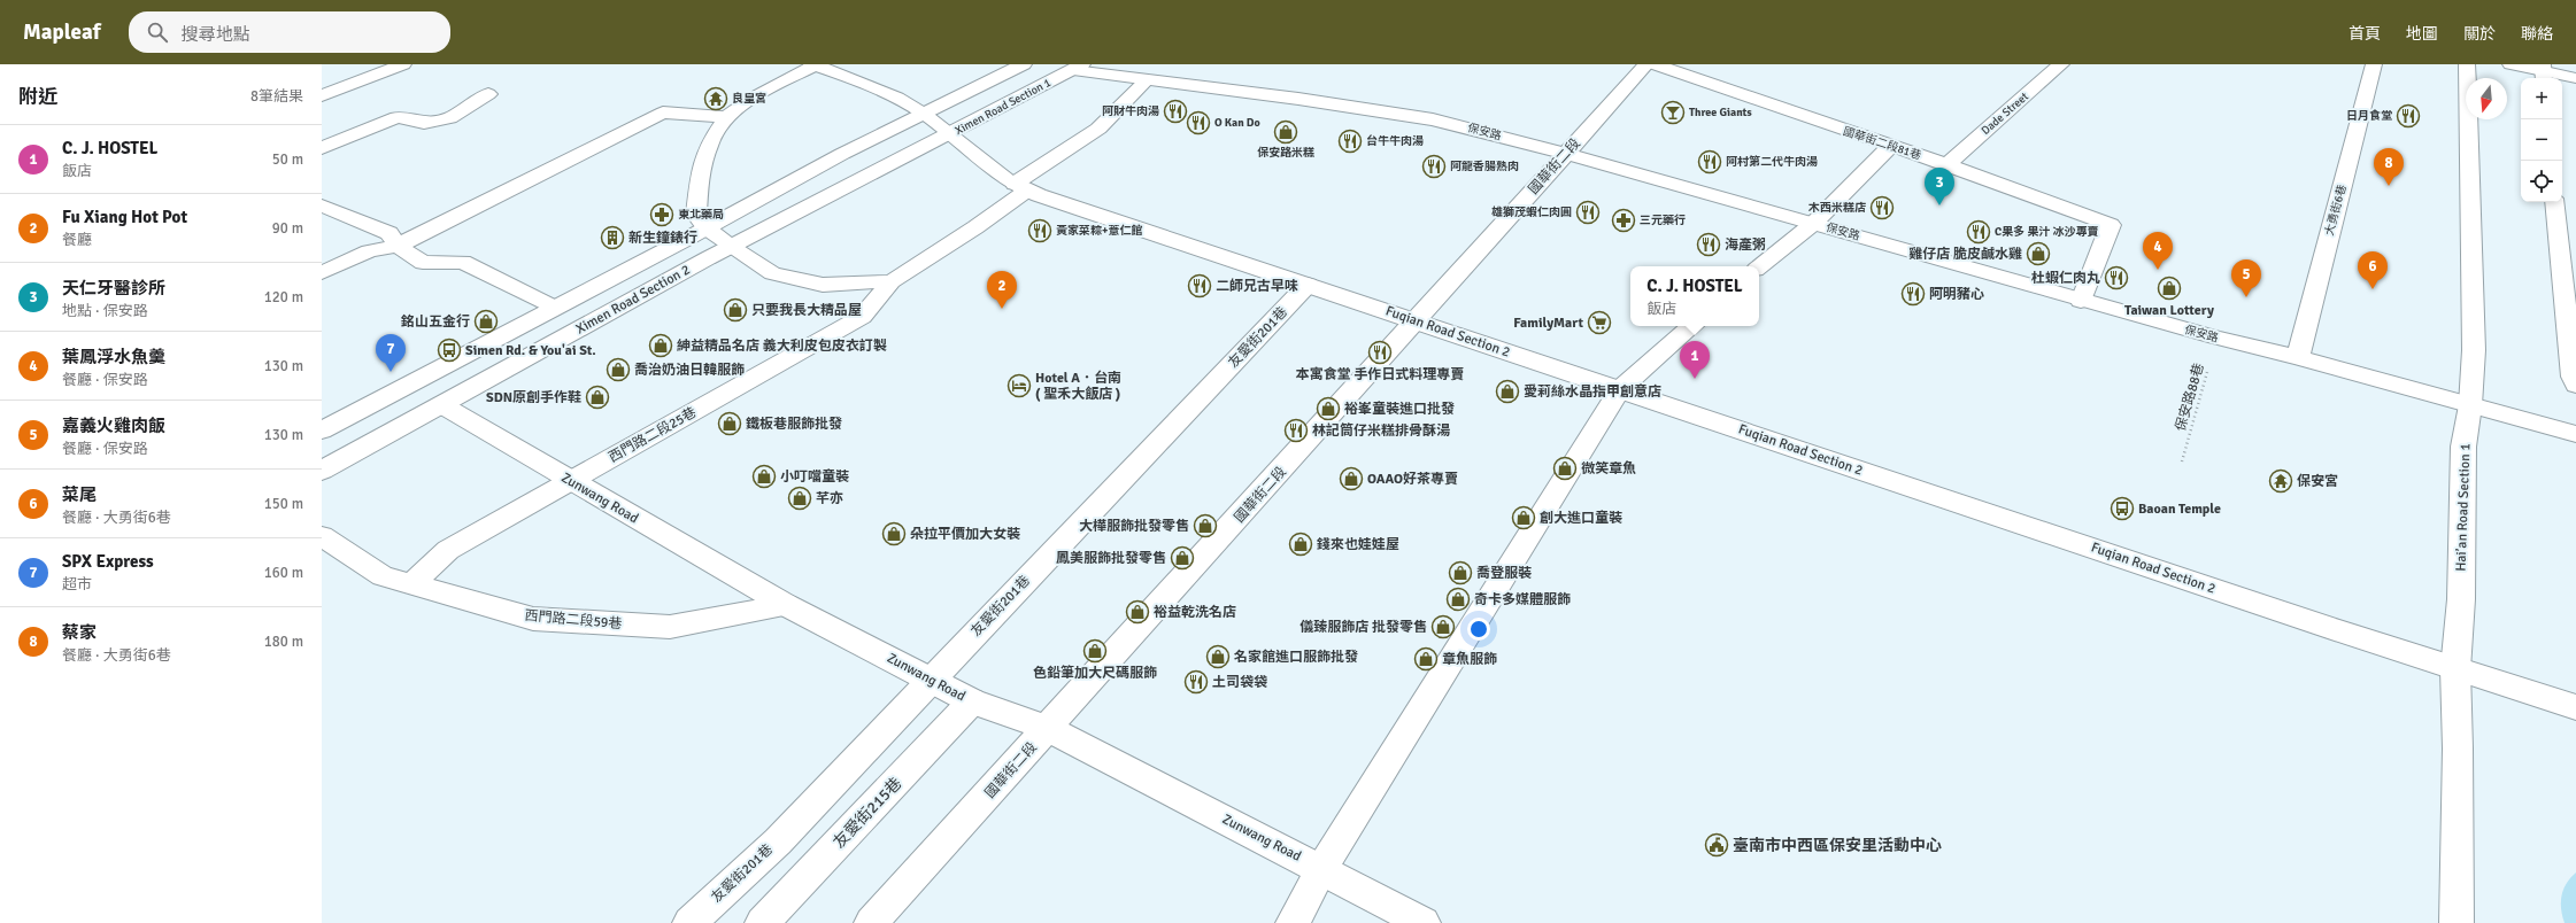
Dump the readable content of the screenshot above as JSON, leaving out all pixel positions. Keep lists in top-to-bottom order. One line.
{"streets":{"street":["Ximen Road Section 1","Dade Street","保安路","國華街二段81巷","國華街二段","大勇街6巷","Ximen Road Section 2","Fuqian Road Section 2","友愛街201巷","西門路二段25巷","Zunwang Road","Hai’an Road Section 1","西門路二段59巷","友愛街215巷"],"path":["保安路88巷"]},"crossings":[["Ximen Road Section 1","保安路"],["Ximen Road Section 1","Ximen Road Section 2"],["Ximen Road Section 1","Fuqian Road Section 2"],["Dade Street","國華街二段81巷"],["保安路","國華街二段81巷"],["保安路","國華街二段"],["保安路","大勇街6巷"],["保安路","保安路88巷"],["保安路","Hai’an Road Section 1"],["國華街二段","Fuqian Road Section 2"],["國華街二段","Zunwang Road"],["Ximen Road Section 2","Fuqian Road Section 2"],["Ximen Road Section 2","Zunwang Road"],["Fuqian Road Section 2","友愛街201巷"],["Fuqian Road Section 2","Hai’an Road Section 1"],["友愛街201巷","Zunwang Road"],["西門路二段25巷","Zunwang Road"],["西門路二段25巷","西門路二段59巷"],["Zunwang Road","西門路二段59巷"],["Zunwang Road","友愛街215巷"]],"places":{"temple":["良皇宮","保安宮"],"restaurant":["阿財牛肉湯","日月食堂","O Kan Do","台牛牛肉湯","阿村第二代牛肉湯","阿龍香腸熟肉","木西米糕店","雄獅茂蝦仁肉圓","黃家菜粽+薏仁館","C果多 果汁 冰沙專賣","海產粥","杜蝦仁肉丸","二師兄古早味","阿明豬心","本寓食堂 手作日式料理專賣","林記筒仔米糕排骨酥湯","土司袋袋"],"bar":["Three Giants"],"shop":["保安路米糕","雞仔店 脆皮鹹水雞","Taiwan Lottery","只要我長大精品屋","銘山五金行","紳益精品名店 義大利皮包皮衣訂製","喬治奶油日韓服飾","愛莉絲水晶指甲創意店","SDN原創手作鞋","裕峯童裝進口批發","鐵板巷服飾批發","微笑章魚","小叮噹童裝","OAAO好茶專賣","芊亦","創大進口童裝","大樺服飾批發零售","朵拉平價加大女裝","錢來也娃娃屋","鳳美服飾批發零售","喬登服裝","奇卡多媒體服飾","裕益乾洗名店","儀臻服飾店 批發零售","色鉛筆加大尺碼服飾","名家館進口服飾批發","章魚服飾"],"pharmacy":["東北藥局","三元藥行"],"building":["新生鐘錶行"],"supermarket":["FamilyMart"],"bus stop":["Simen Rd. & You'ai St.","Baoan Temple"],"hotel":["Hotel A．台南 ( 聖禾大飯店 )"],"public building":["臺南市中西區保安里活動中心"]},"north":"bottom","page":{"header":"Mapleaf","search":"搜尋地點","nav":["首頁","地圖","關於","聯絡"],"heading":["附近","8筆結果"],"map_buttons":["+","−"],"list":[{"mark":"1","name":"C. J. HOSTEL","note":"飯店","value":"50 m"},{"mark":"2","name":"Fu Xiang Hot Pot","note":"餐廳","value":"90 m"},{"mark":"3","name":"天仁牙醫診所","note":"地點 · 保安路","value":"120 m"},{"mark":"4","name":"葉鳳浮水魚羹","note":"餐廳 · 保安路","value":"130 m"},{"mark":"5","name":"嘉義火雞肉飯","note":"餐廳 · 保安路","value":"130 m"},{"mark":"6","name":"菜尾","note":"餐廳 · 大勇街6巷","value":"150 m"},{"mark":"7","name":"SPX Express","note":"超市","value":"160 m"},{"mark":"8","name":"蔡家","note":"餐廳 · 大勇街6巷","value":"180 m"}],"pins":["8","3","4","6","5","2","7","1"],"popup":["C. J. HOSTEL","飯店"]}}
